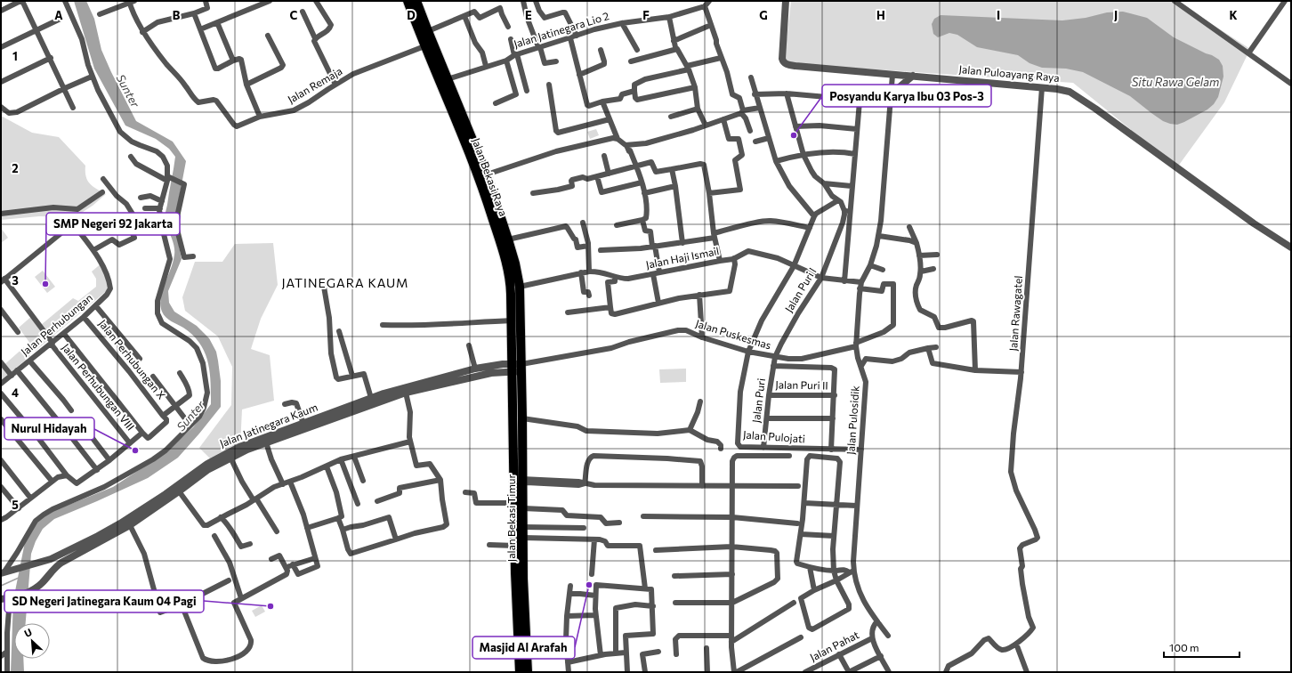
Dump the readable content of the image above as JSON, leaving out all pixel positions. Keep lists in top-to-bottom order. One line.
{"streets":{"main road":["Jalan Bekasi Raya","Jalan Bekasi Timur"],"street":["Jalan Jatinegara Lio 2","Jalan Puloayang Raya","Jalan Remaja","Jalan Haji Ismail","Jalan Puri I","Jalan Rawagatel","Jalan Perhubungan","Jalan Puskesmas","Jalan Perhubungan X","Jalan Puri II","Jalan Perhubungan VIII","Jalan Puri","Jalan Pulosidik","Jalan Jatinegara Kaum","Jalan Pulojati","Jalan Pahat"]},"crossings":[["Jalan Jatinegara Lio 2","Jalan Bekasi Raya"],["Jalan Puloayang Raya","Jalan Rawagatel"],["Jalan Puloayang Raya","Jalan Pulosidik"],["Jalan Remaja","Jalan Bekasi Raya"],["Jalan Bekasi Raya","Jalan Haji Ismail"],["Jalan Bekasi Raya","Jalan Puskesmas"],["Jalan Bekasi Raya","Jalan Jatinegara Kaum"],["Jalan Bekasi Raya","Jalan Bekasi Timur"],["Jalan Haji Ismail","Jalan Puri I"],["Jalan Haji Ismail","Jalan Pulosidik"],["Jalan Puri I","Jalan Puskesmas"],["Jalan Puri I","Jalan Puri"],["Jalan Perhubungan","Jalan Perhubungan X"],["Jalan Perhubungan","Jalan Perhubungan VIII"],["Jalan Puskesmas","Jalan Puri"],["Jalan Puskesmas","Jalan Pulosidik"],["Jalan Puskesmas","Jalan Jatinegara Kaum"],["Jalan Puskesmas","Jalan Pulojati"],["Jalan Puskesmas","Jalan Bekasi Timur"],["Jalan Puri II","Jalan Puri"],["Jalan Puri","Jalan Pulojati"],["Jalan Pulosidik","Jalan Pulojati"],["Jalan Jatinegara Kaum","Jalan Bekasi Timur"]],"districts":["JATINEGARA KAUM"],"water":["Situ Rawa Gelam","Sunter"],"places":["Posyandu Karya Ibu 03 Pos-3","SMP Negeri 92 Jakarta","Nurul Hidayah","Masjid Al Arafah","SD Negeri Jatinegara Kaum 04 Pagi"],"scale_bar":"100 m","north":"top left","grid":{"columns":["A","B","C","D","E","F","G","H","I","J","K"],"rows":["1","2","3","4","5"]}}
